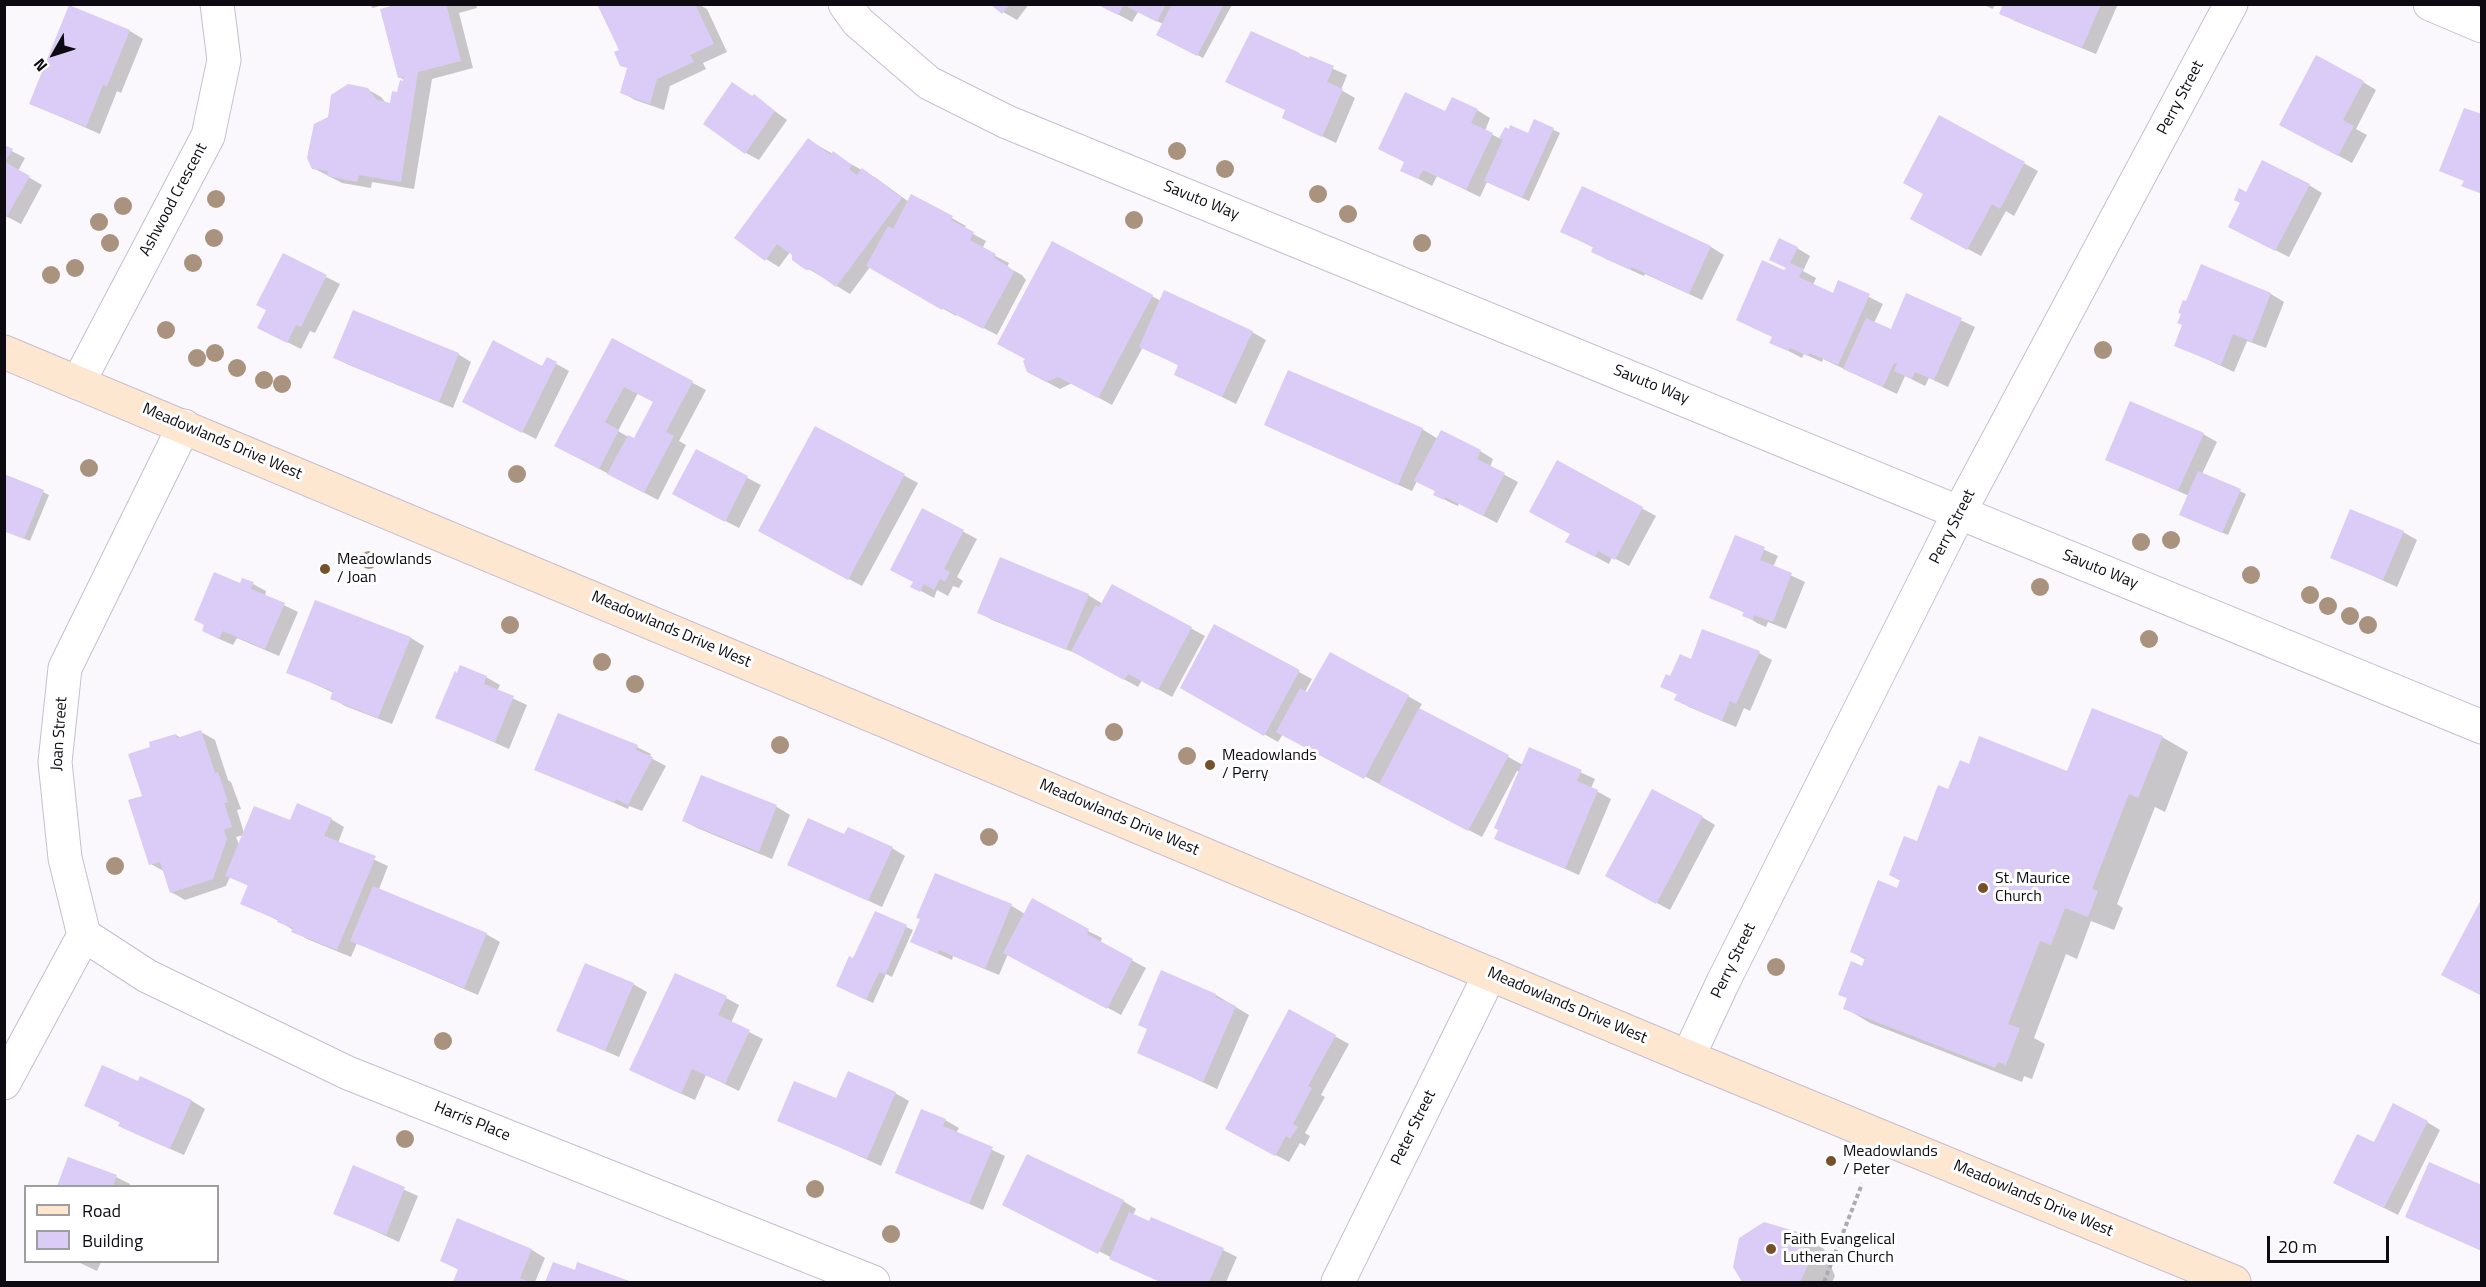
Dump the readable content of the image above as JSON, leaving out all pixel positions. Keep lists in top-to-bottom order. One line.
{"streets":{"main road":["Meadowlands Drive West"],"street":["Perry Street","Ashwood Crescent","Savuto Way","Joan Street","Harris Place","Peter Street"]},"crossings":[["Perry Street","Savuto Way"],["Perry Street","Meadowlands Drive West"],["Ashwood Crescent","Meadowlands Drive West"],["Meadowlands Drive West","Joan Street"],["Meadowlands Drive West","Peter Street"],["Joan Street","Harris Place"]],"places":["Meadowlands / Joan","Meadowlands / Perry","St. Maurice Church","Meadowlands / Peter","Faith Evangelical Lutheran Church"],"legend":["Road","Building"],"scale_bar":"20 m","north":"bottom left"}
